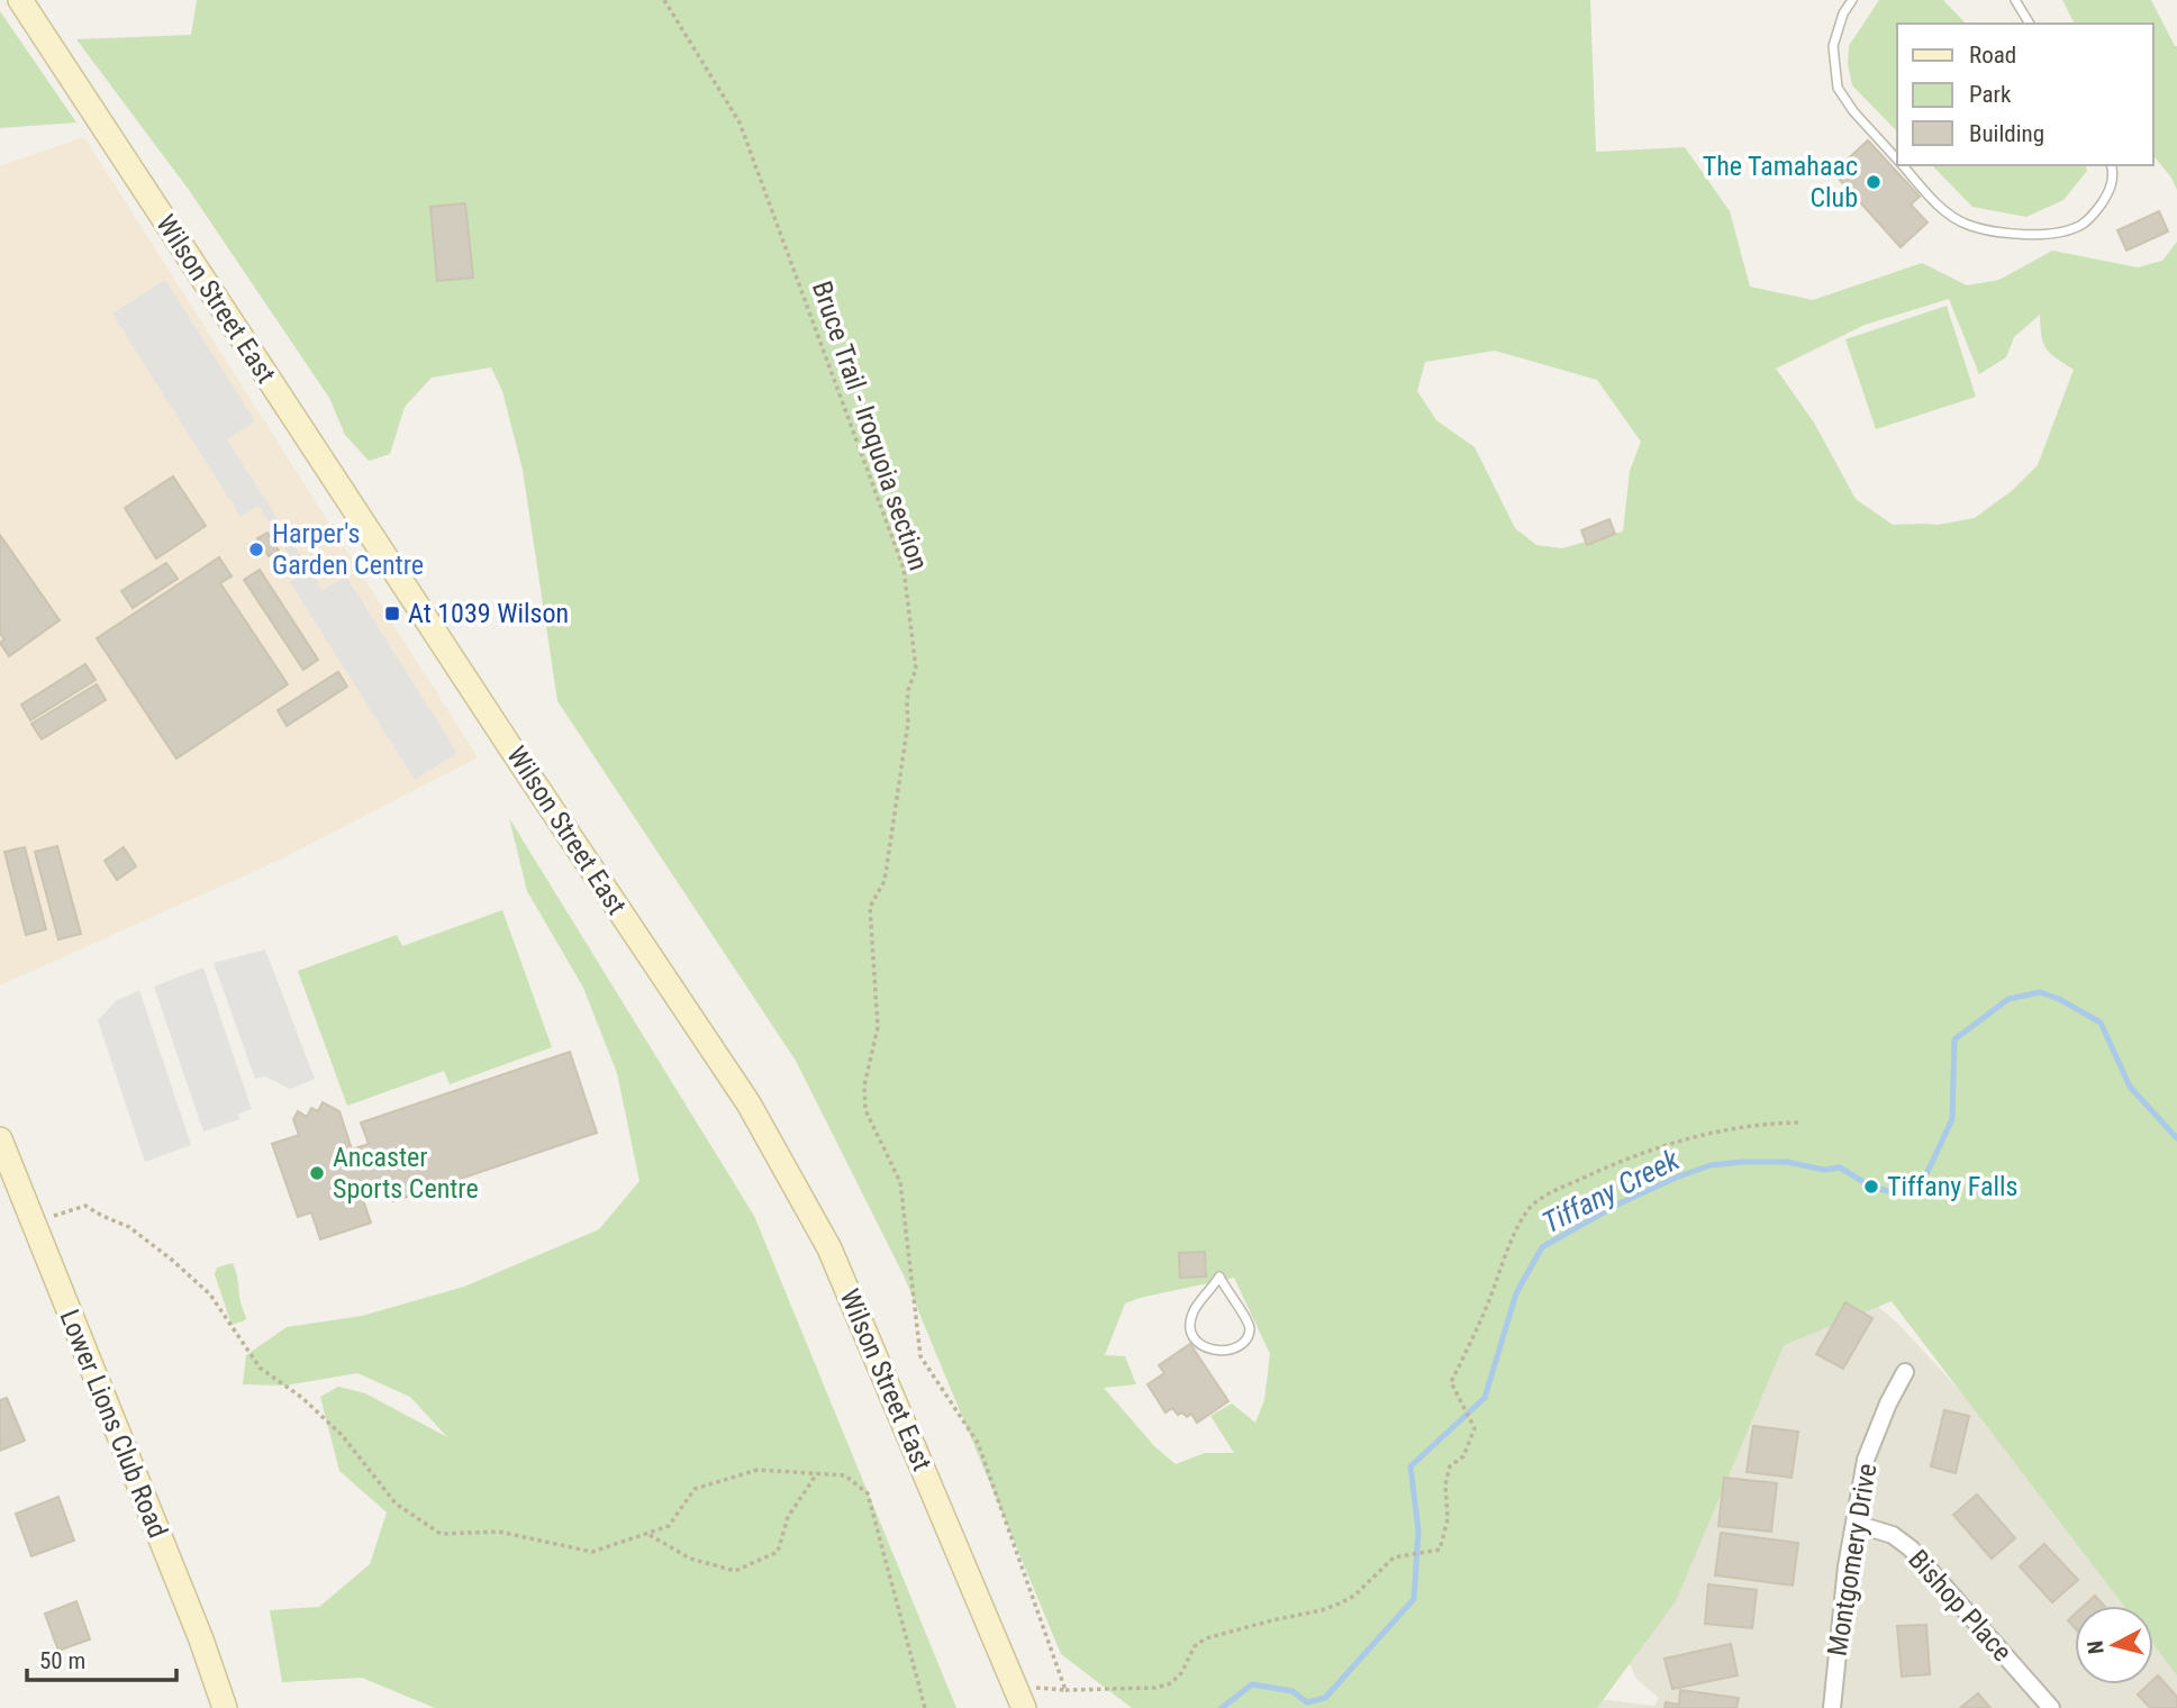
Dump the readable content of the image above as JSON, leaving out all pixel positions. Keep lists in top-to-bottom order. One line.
{"streets":{"main road":["Wilson Street East","Lower Lions Club Road"],"street":["Montgomery Drive","Bishop Place"],"path":["Bruce Trail - Iroquoia section"]},"crossings":[["Montgomery Drive","Bishop Place"]],"water":["Tiffany Creek"],"places":{"other":["The Tamahaac Club","Harper's Garden Centre","Ancaster Sports Centre","Tiffany Falls"],"transit":["At 1039 Wilson"]},"legend":["Road","Park","Building"],"scale_bar":"50 m","north":"left"}
